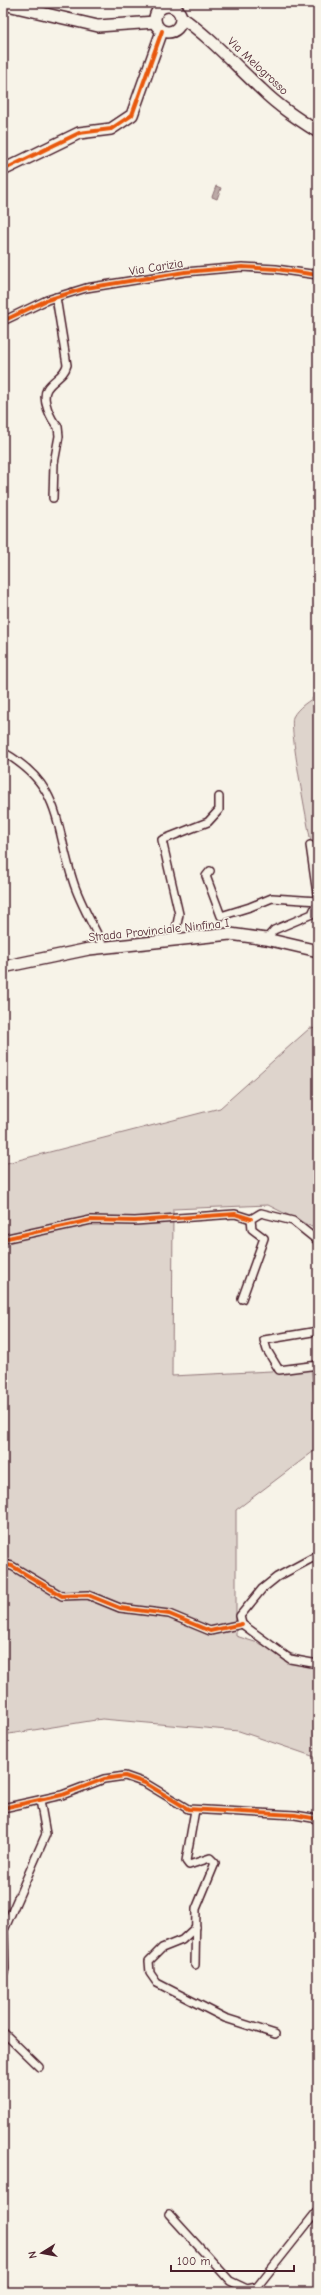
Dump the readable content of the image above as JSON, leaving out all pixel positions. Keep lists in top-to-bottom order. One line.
{"streets":{"street":["Via Melogrosso","Via Carizia","Strada Provinciale Ninfina I"]},"scale_bar":"100 m","north":"left"}
